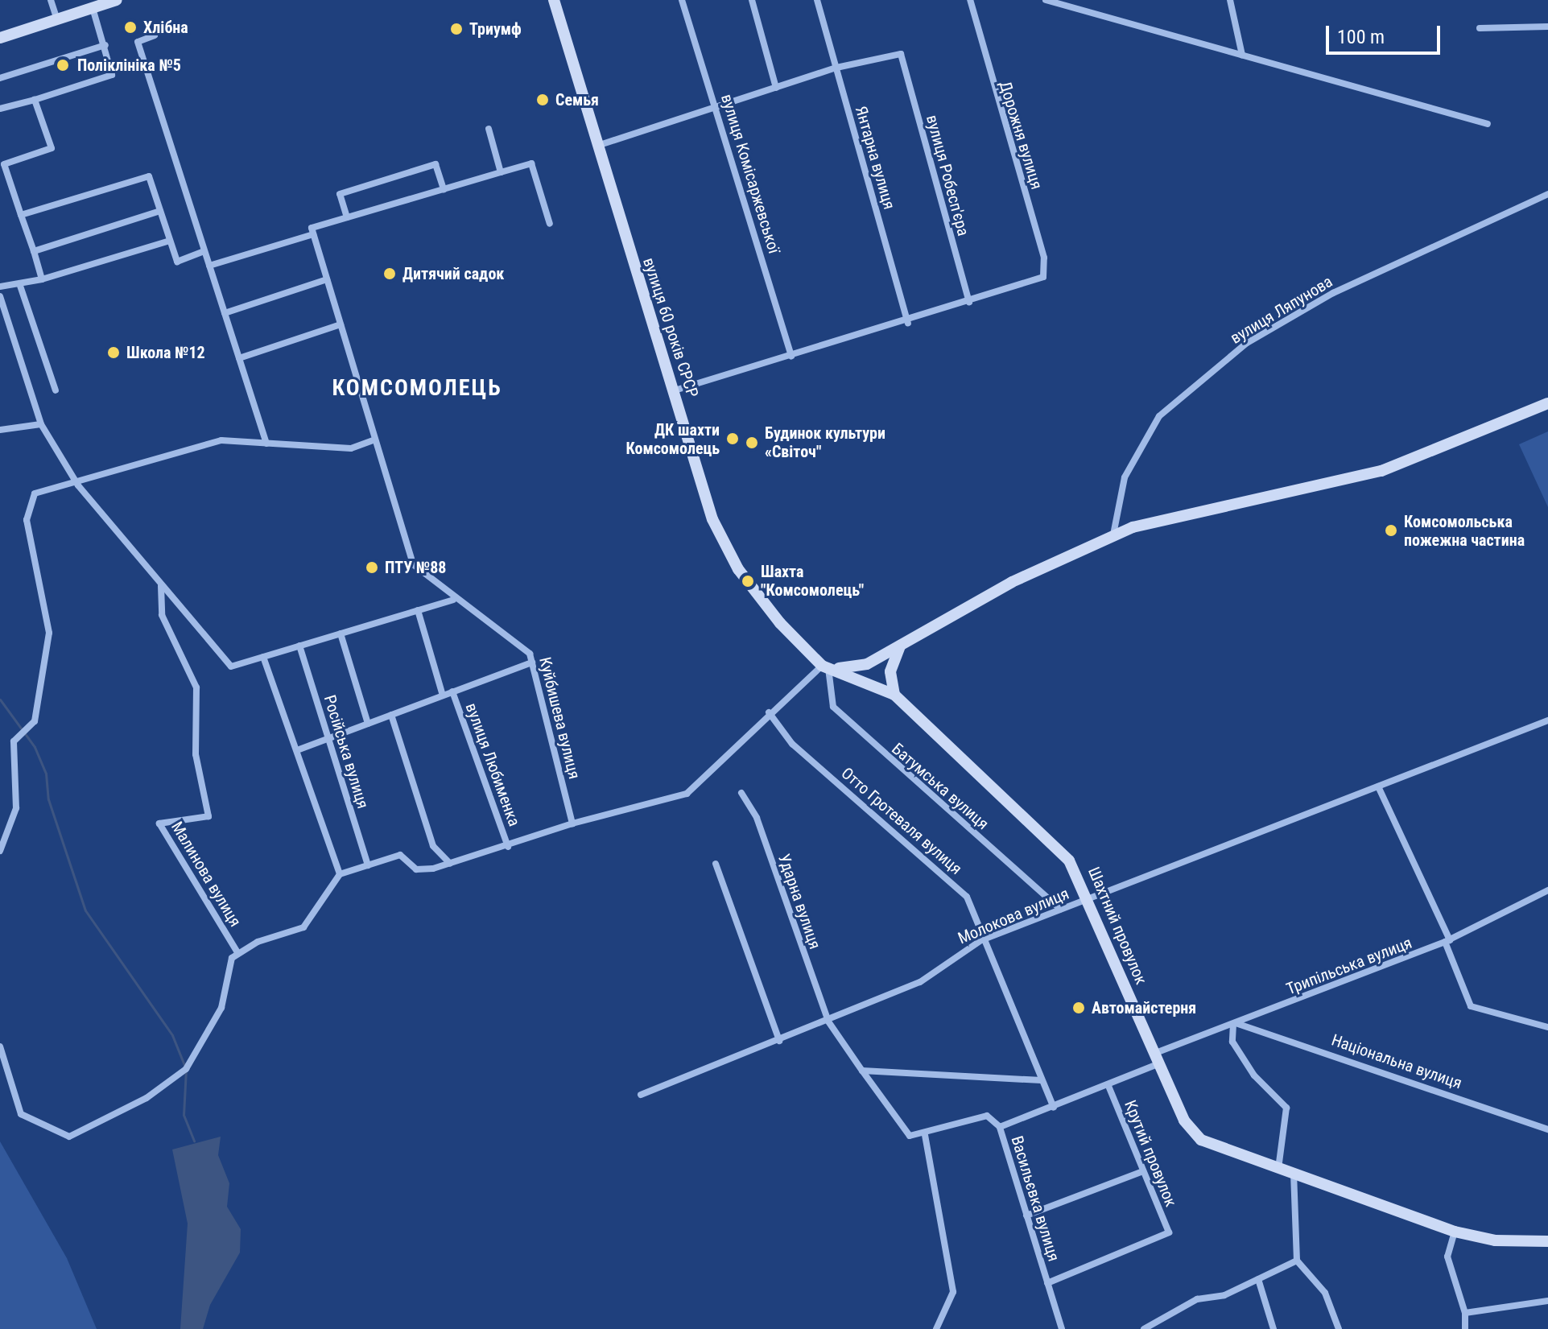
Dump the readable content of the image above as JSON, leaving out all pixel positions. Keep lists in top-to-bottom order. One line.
{"streets":{"street":["Дорожня вулиця","Янтарна вулиця","вулиця Комісаржевської","вулиця Робесп'єра","вулиця Ляпунова","вулиця 60 років СРСР","Куйбишева вулиця","Російська вулиця","вулиця Любименка","Батумська вулиця","Отто Гротеваля вулиця","Малинова вулиця","Ударна вулиця","Молокова вулиця","Шахтний провулок","Трипільська вулиця","Національна вулиця","Крутий провулок","Васильєвка вулиця"]},"crossings":[["Дорожня вулиця","вулиця Робесп'єра"],["Янтарна вулиця","вулиця Робесп'єра"],["вулиця 60 років СРСР","Батумська вулиця"],["вулиця 60 років СРСР","Шахтний провулок"],["Батумська вулиця","Молокова вулиця"],["Батумська вулиця","Шахтний провулок"],["Отто Гротеваля вулиця","Молокова вулиця"],["Отто Гротеваля вулиця","Васильєвка вулиця"],["Ударна вулиця","Молокова вулиця"],["Молокова вулиця","Шахтний провулок"],["Шахтний провулок","Трипільська вулиця"],["Шахтний провулок","Васильєвка вулиця"],["Трипільська вулиця","Національна вулиця"],["Трипільська вулиця","Васильєвка вулиця"],["Крутий провулок","Васильєвка вулиця"]],"districts":["КОМСОМОЛЕЦЬ"],"places":["Хлібна","Триумф","Поліклініка №5","Семья","Дитячий садок","Школа №12","ДК шахти Комсомолець","Будинок культури «Світоч\"","Комсомольська пожежна частина","ПТУ №88","Шахта \"Комсомолець\"","Автомайстерня"],"scale_bar":"100 m"}
